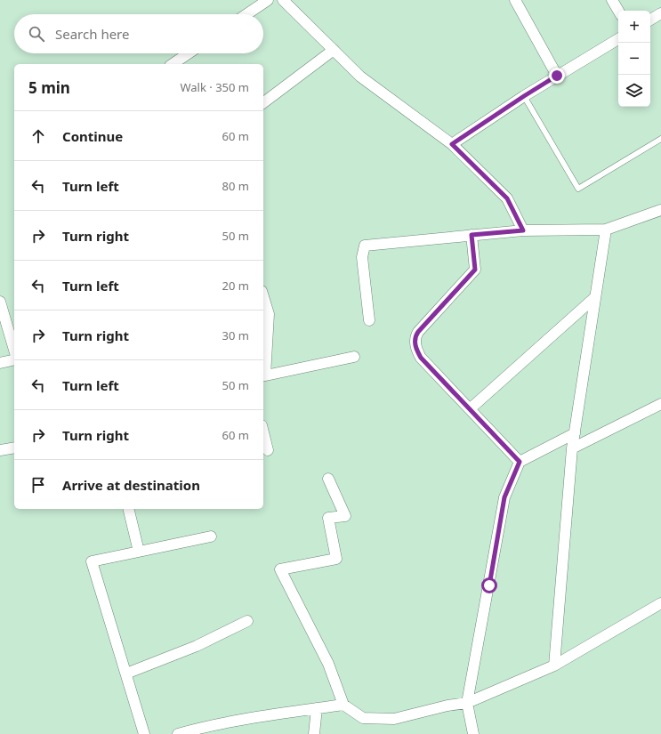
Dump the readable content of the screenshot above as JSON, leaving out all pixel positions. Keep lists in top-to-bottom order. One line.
{"page":{"map_buttons":["+","−"],"search":"Search here","heading":["5 min","Walk · 350 m"],"list":[["Continue","60 m"],["Turn left","80 m"],["Turn right","50 m"],["Turn left","20 m"],["Turn right","30 m"],["Turn left","50 m"],["Turn right","60 m"],"Arrive at destination"]}}
